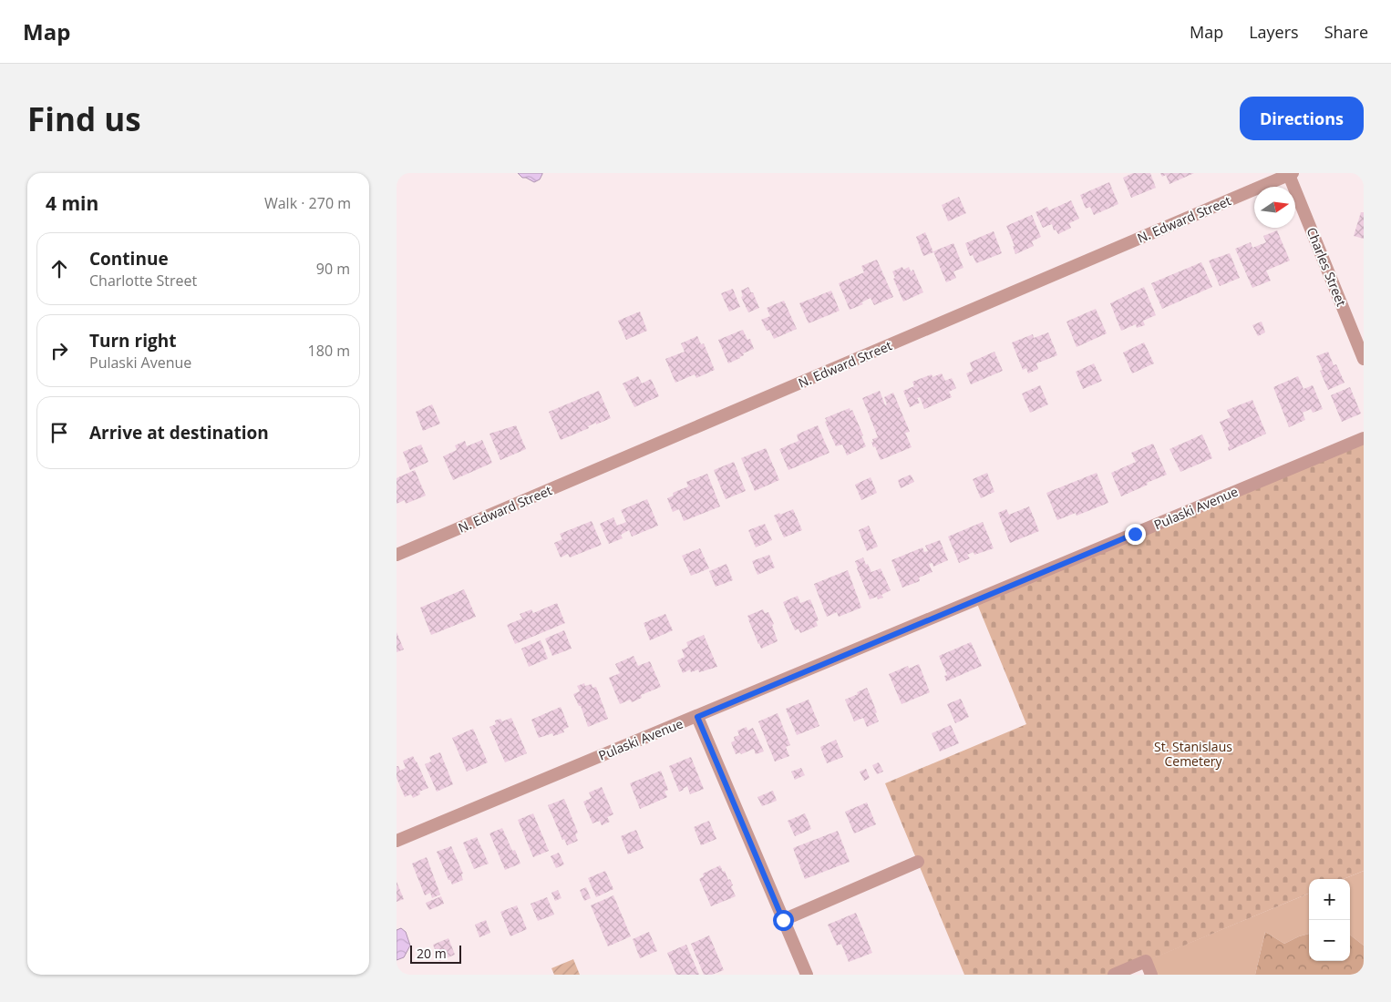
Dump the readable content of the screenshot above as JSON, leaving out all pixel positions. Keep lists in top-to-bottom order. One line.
{"streets":{"street":["N. Edward Street","Charles Street","Pulaski Avenue"]},"crossings":[["N. Edward Street","Charles Street"]],"parks":["St. Stanislaus Cemetery"],"scale_bar":"20 m","north":"right","page":{"header":"Map","nav":["Map","Layers","Share"],"buttons":"Directions","title":"Find us","heading":["4 min","Walk · 270 m"],"list":[["Continue","Charlotte Street","90 m"],["Turn right","Pulaski Avenue","180 m"],"Arrive at destination"],"map_buttons":["+","−"],"scale":"20 m"}}
